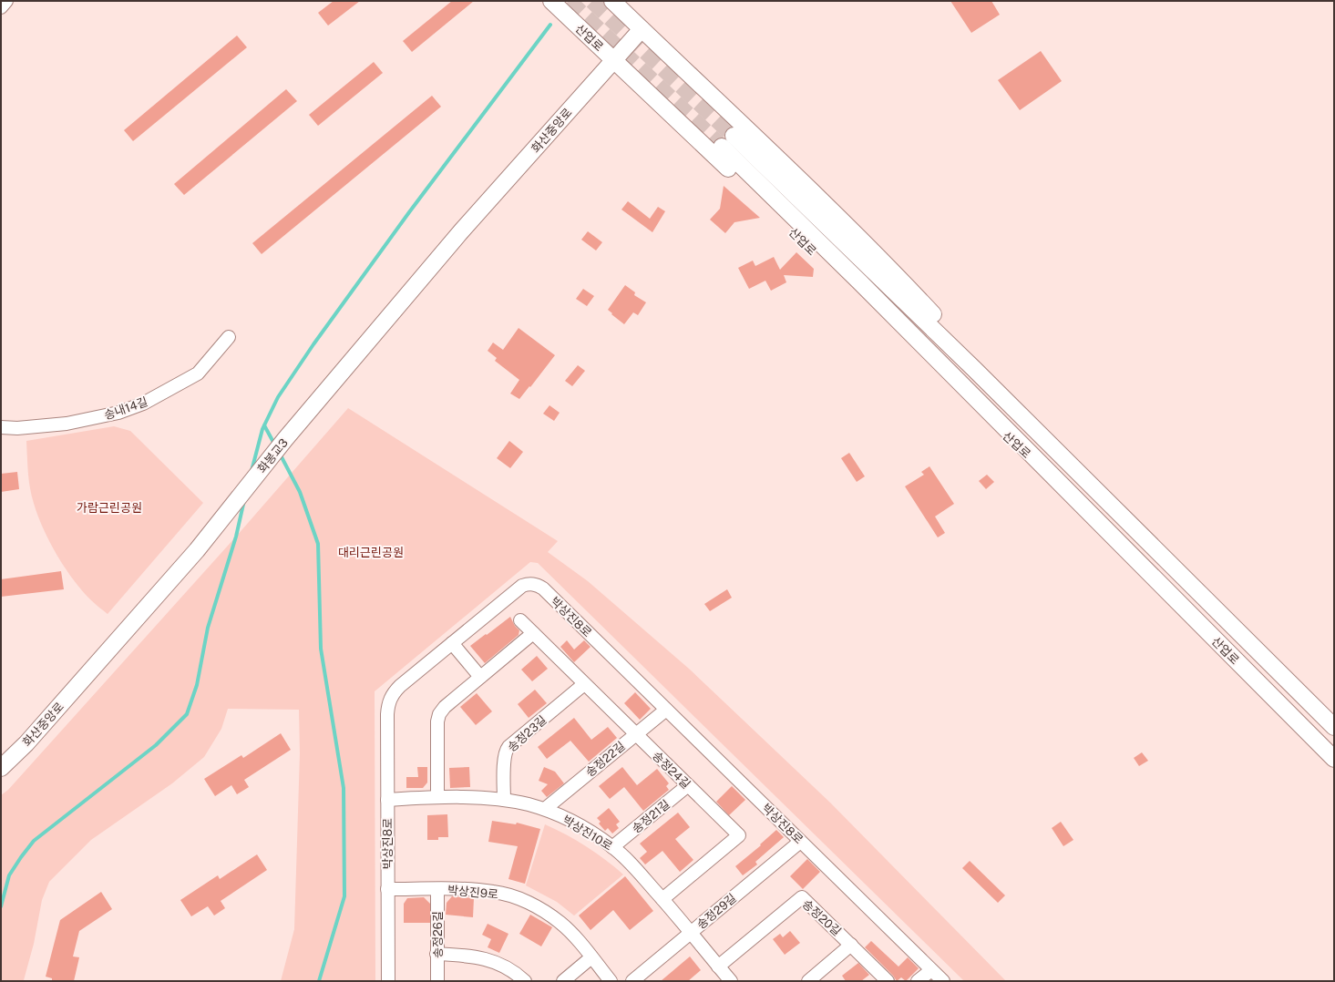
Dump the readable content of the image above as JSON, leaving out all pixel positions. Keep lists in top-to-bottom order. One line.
{"streets":{"main road":["산업로","화산중앙로","화봉교3"],"street":["송내14길","박상진8로","송정23길","송정22길","송정24길","송정21길","박상진10로","박상진9로","송정29길","송정20길","송정26길"]},"crossings":[["산업로","화산중앙로"],["화산중앙로","화봉교3"],["박상진8로","송정22길"],["박상진8로","박상진10로"],["박상진8로","박상진9로"],["박상진8로","송정29길"],["송정23길","송정24길"],["송정23길","박상진10로"],["송정22길","송정24길"],["송정22길","박상진10로"],["송정24길","송정21길"],["송정24길","박상진10로"],["송정21길","박상진10로"],["박상진10로","송정29길"],["박상진10로","송정20길"],["박상진9로","송정26길"]],"parks":["가람근린공원","대리근린공원"]}
